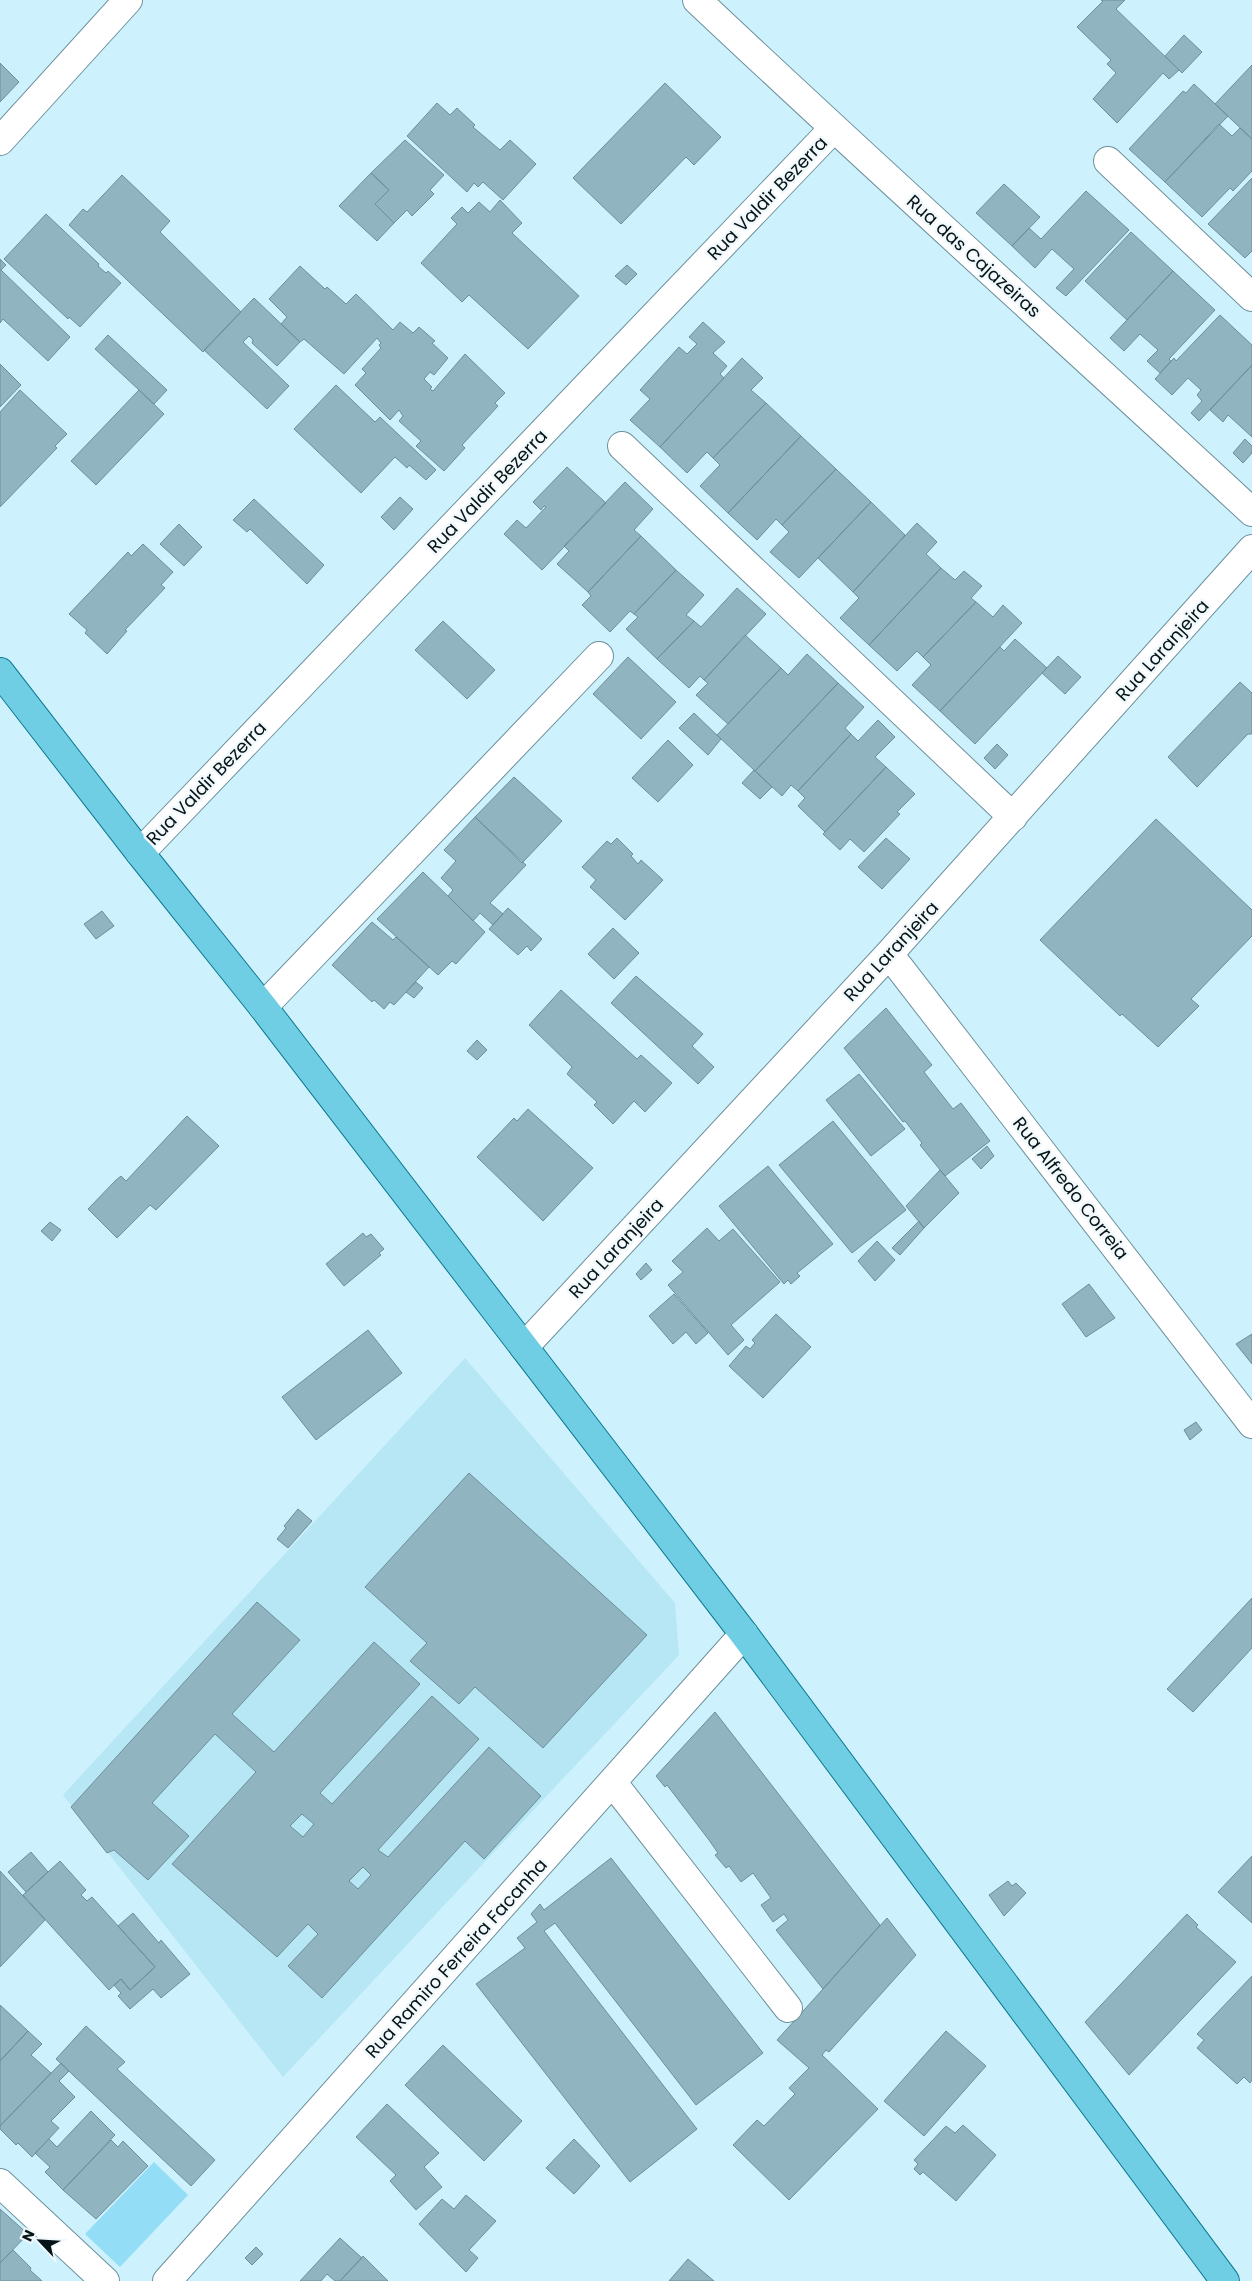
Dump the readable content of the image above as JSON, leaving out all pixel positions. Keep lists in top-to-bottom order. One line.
{"streets":{"street":["Rua Valdir Bezerra","Rua das Cajazeiras","Rua Laranjeira","Rua Alfredo Correia","Rua Ramiro Ferreira Facanha"]},"crossings":[["Rua Valdir Bezerra","Rua das Cajazeiras"],["Rua Laranjeira","Rua Alfredo Correia"]],"north":"top left"}
